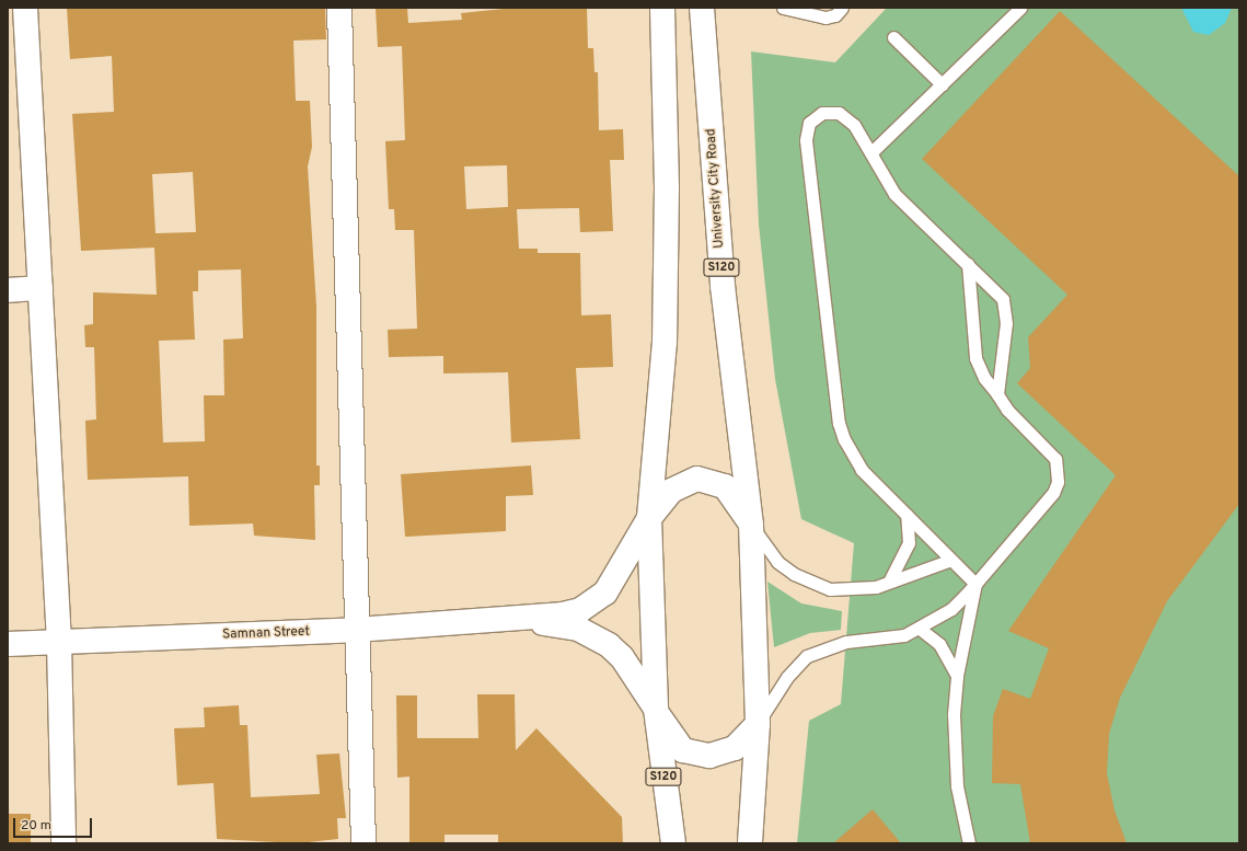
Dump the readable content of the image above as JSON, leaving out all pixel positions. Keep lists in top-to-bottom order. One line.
{"streets":{"street":["University City Road","S120","Samnan Street"]},"crossings":[["University City Road","Samnan Street"],["S120","Samnan Street"]],"scale_bar":"20 m"}
